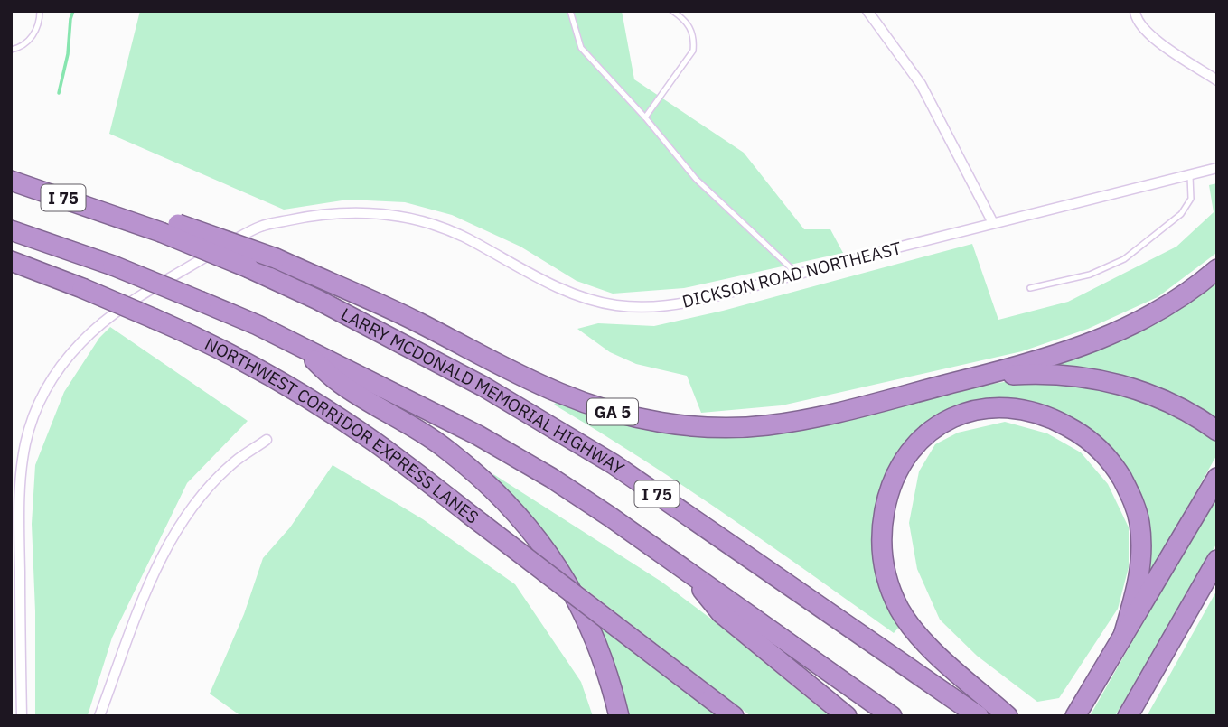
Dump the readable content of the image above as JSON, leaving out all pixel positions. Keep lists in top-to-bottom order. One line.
{"streets":{"highway":["I 75","LARRY MCDONALD MEMORIAL HIGHWAY","GA 5","NORTHWEST CORRIDOR EXPRESS LANES"],"street":["DICKSON ROAD NORTHEAST"]},"crossings":[["LARRY MCDONALD MEMORIAL HIGHWAY","GA 5"]]}
